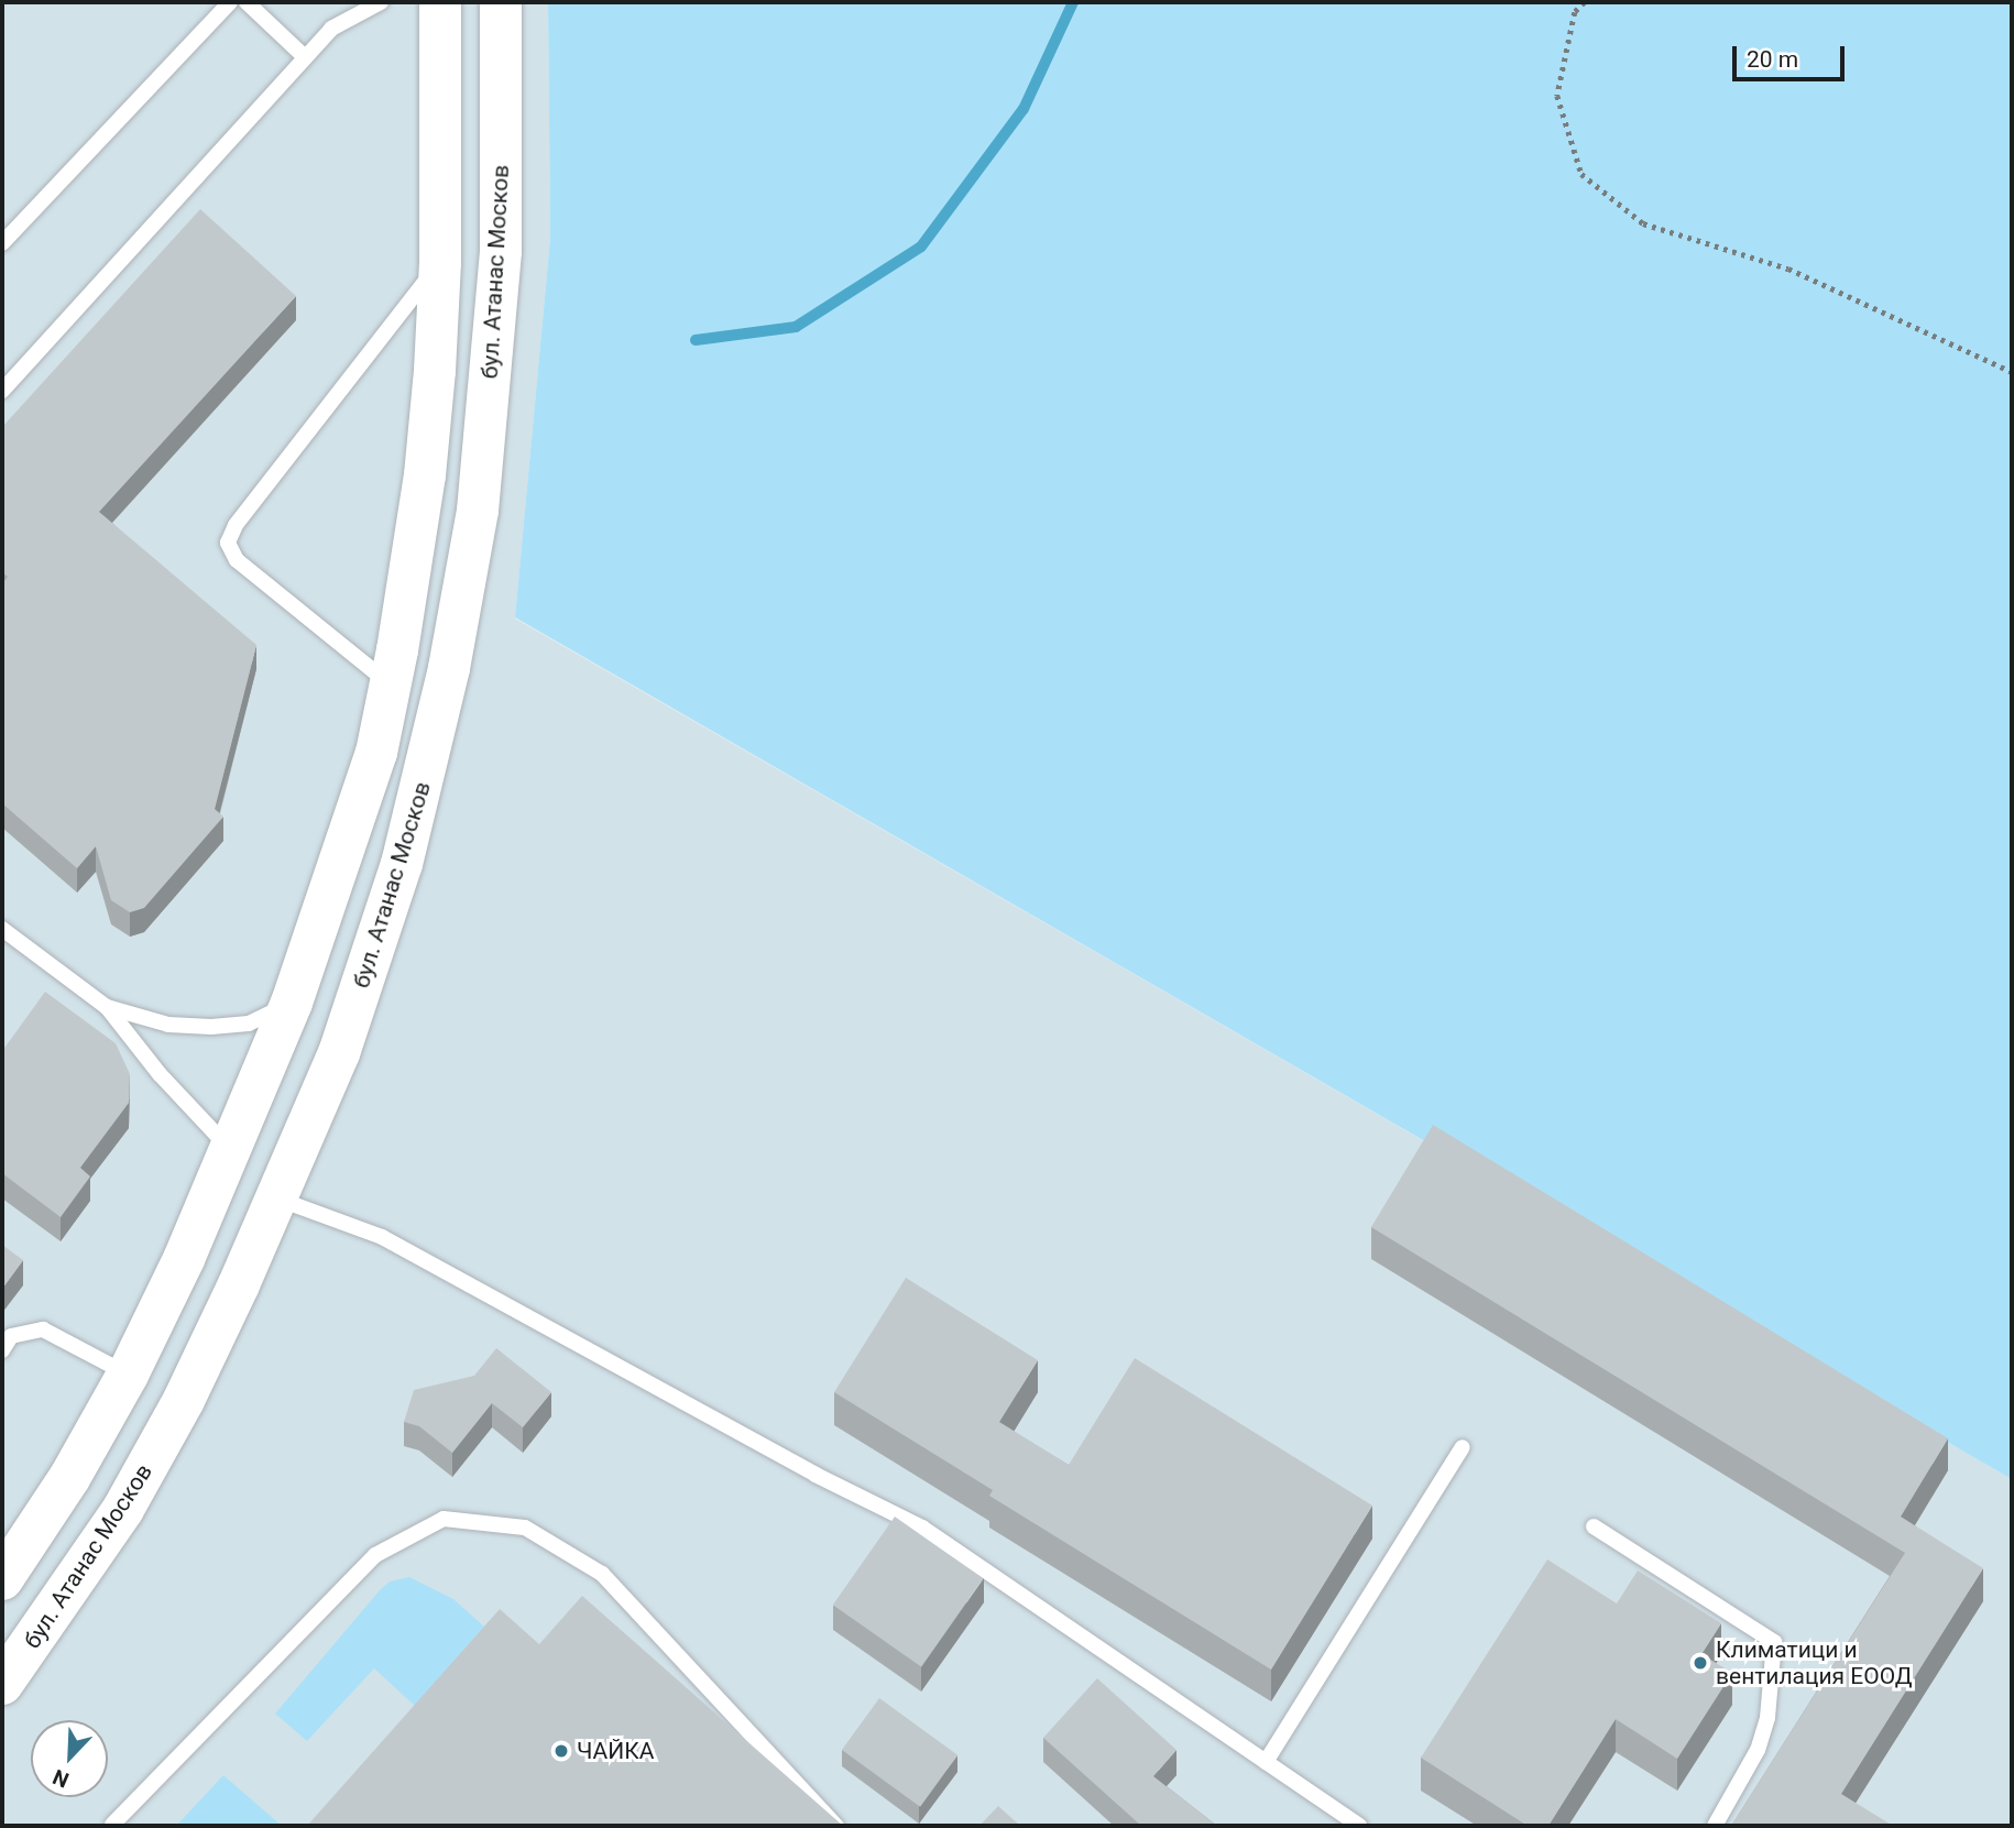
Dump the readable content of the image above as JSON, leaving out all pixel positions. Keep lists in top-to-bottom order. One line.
{"streets":{"main road":["бул. Атанас Москов"]},"places":["Климатици и вентилация ЕООД","ЧАЙКА"],"scale_bar":"20 m","north":"bottom left"}
